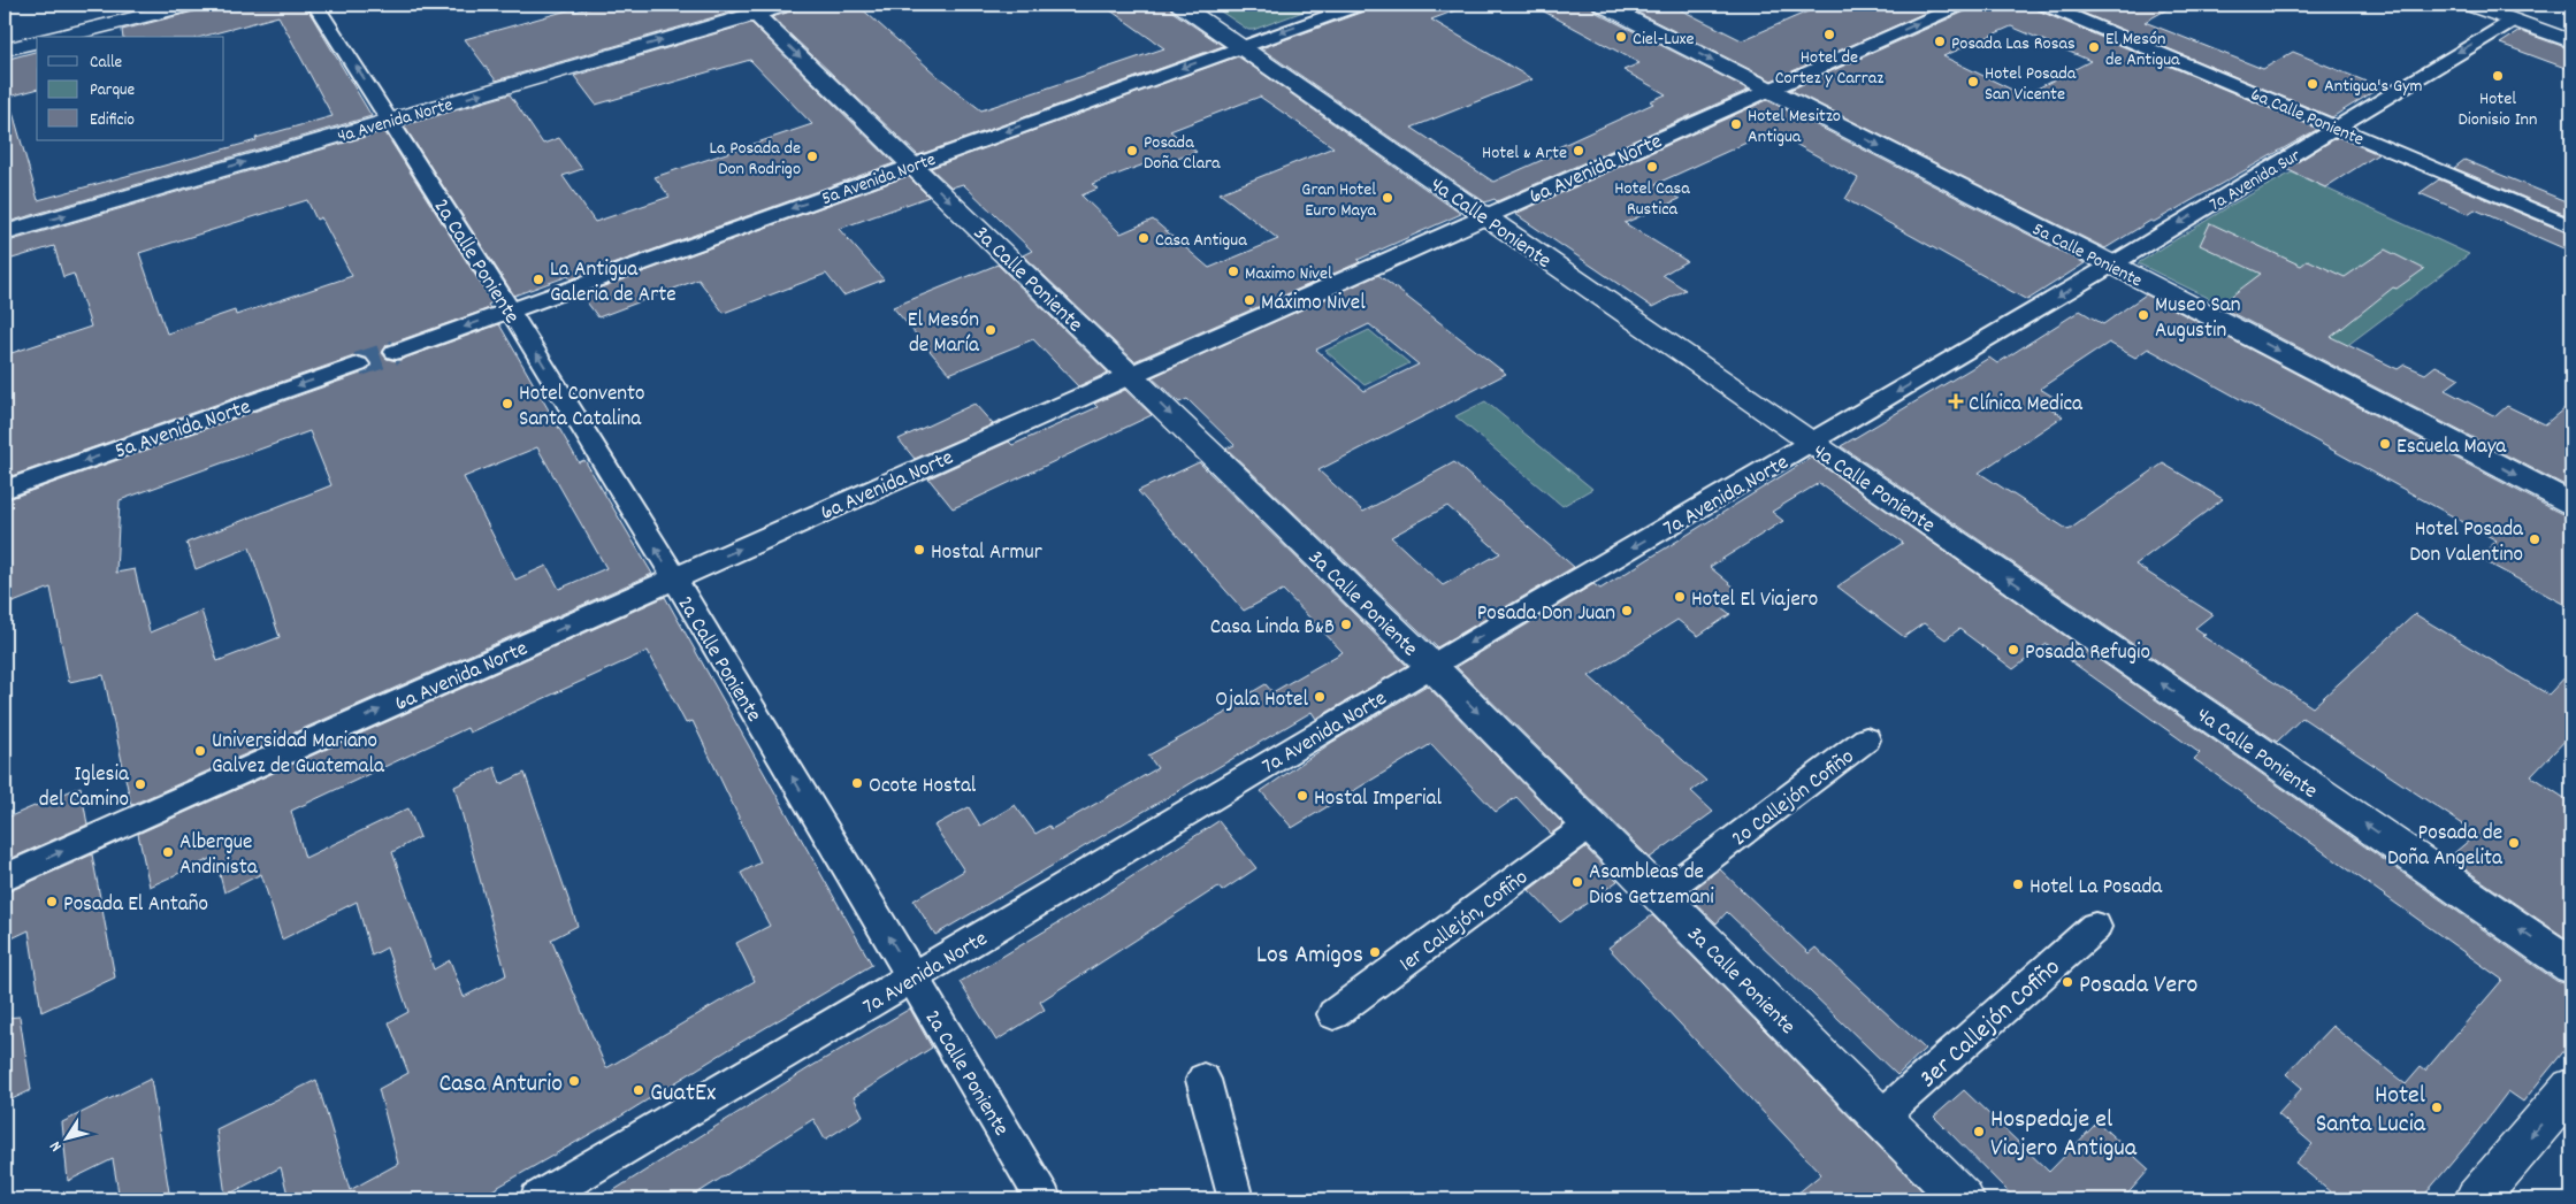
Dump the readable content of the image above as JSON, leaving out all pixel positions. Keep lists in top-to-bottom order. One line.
{"streets":{"main road":["4a Avenida Norte","4a Calle Poniente","5a Calle Poniente","3a Calle Poniente"],"street":["6a Calle Poniente","6a Avenida Norte","5a Avenida Norte","7a Avenida Sur","2a Calle Poniente","7a Avenida Norte","2o Callejón Cofiño","1er Callejón, Cofiño","3er Callejón Cofiño"]},"crossings":[["6a Calle Poniente","7a Avenida Sur"],["4a Avenida Norte","2a Calle Poniente"],["4a Avenida Norte","3a Calle Poniente"],["6a Avenida Norte","4a Calle Poniente"],["6a Avenida Norte","5a Calle Poniente"],["6a Avenida Norte","2a Calle Poniente"],["6a Avenida Norte","3a Calle Poniente"],["5a Avenida Norte","4a Calle Poniente"],["5a Avenida Norte","2a Calle Poniente"],["5a Avenida Norte","3a Calle Poniente"],["7a Avenida Sur","5a Calle Poniente"],["7a Avenida Sur","7a Avenida Norte"],["4a Calle Poniente","7a Avenida Norte"],["5a Calle Poniente","7a Avenida Norte"],["2a Calle Poniente","7a Avenida Norte"],["3a Calle Poniente","7a Avenida Norte"],["3a Calle Poniente","2o Callejón Cofiño"],["3a Calle Poniente","1er Callejón, Cofiño"],["3a Calle Poniente","3er Callejón Cofiño"]],"one_way":["4a Avenida Norte","6a Avenida Norte","5a Avenida Norte","7a Avenida Sur","4a Calle Poniente","5a Calle Poniente","2a Calle Poniente","3a Calle Poniente","7a Avenida Norte"],"places":{"other":["Hotel de Cortez y Carraz","Ciel-Luxe","Posada Las Rosas","El Mesón de Antigua","Hotel Dionisio Inn","Hotel Posada San Vicente","Antigua's Gym","Hotel Mesitzo Antigua","Posada Doña Clara","Hotel & Arte","La Posada de Don Rodrigo","Hotel Casa Rustica","Gran Hotel Euro Maya","Casa Antigua","Maximo Nivel","La Antigua Galeria de Arte","Máximo Nivel","Museo San Augustin","El Mesón de María","Hotel Convento Santa Catalina","Escuela Maya","Hotel Posada Don Valentino","Hostal Armur","Hotel El Viajero","Posada Don Juan","Casa Linda B&B","Posada Refugio","Ojala Hotel","Universidad Mariano Galvez de Guatemala","Ocote Hostal","Iglesia del Camino","Hostal Imperial","Posada de Doña Angelita","Albergue Andinista","Asambleas de Dios Getzemani","Hotel La Posada","Posada El Antaño","Los Amigos","Posada Vero","Casa Anturio","GuatEx","Hotel Santa Lucia","Hospedaje el Viajero Antigua"],"health":["Clínica Medica"]},"legend":["Calle","Parque","Edificio"],"north":"bottom left"}
